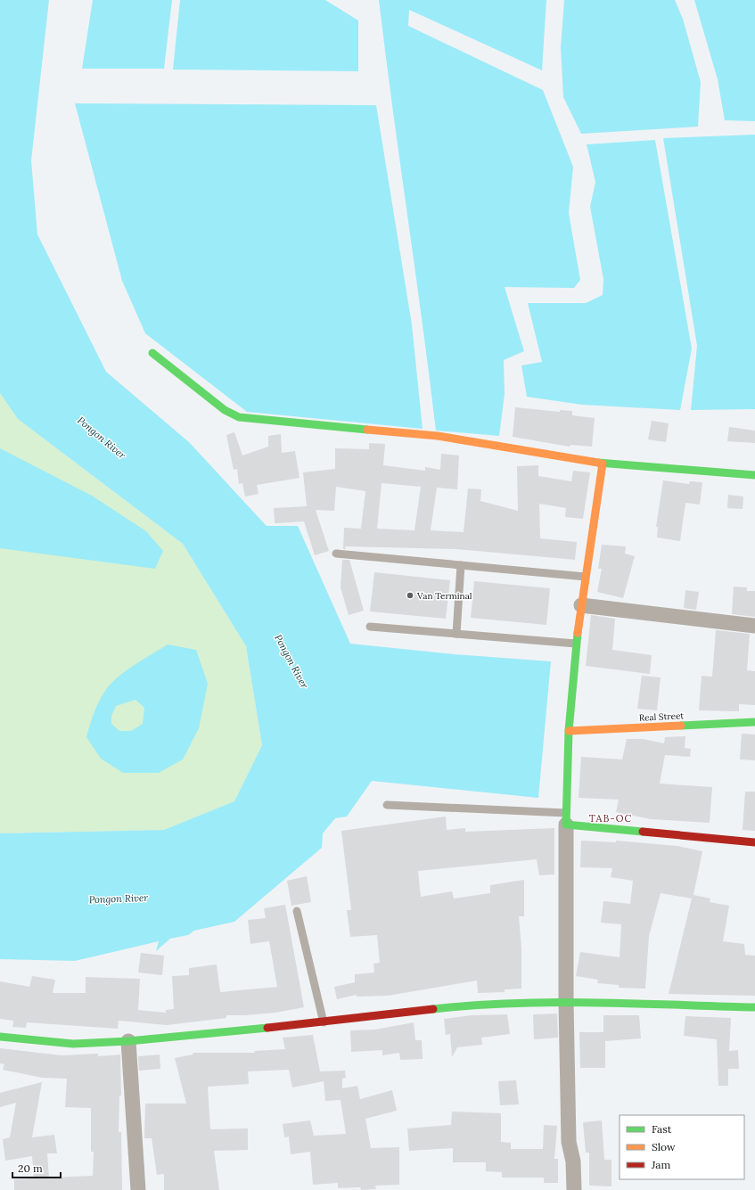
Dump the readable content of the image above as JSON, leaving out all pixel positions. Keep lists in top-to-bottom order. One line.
{"streets":{"street":["Real Street"]},"districts":["TAB-OC"],"water":["Pongon River"],"places":["Van Terminal"],"legend":["Fast","Slow","Jam"],"scale_bar":"20 m"}
